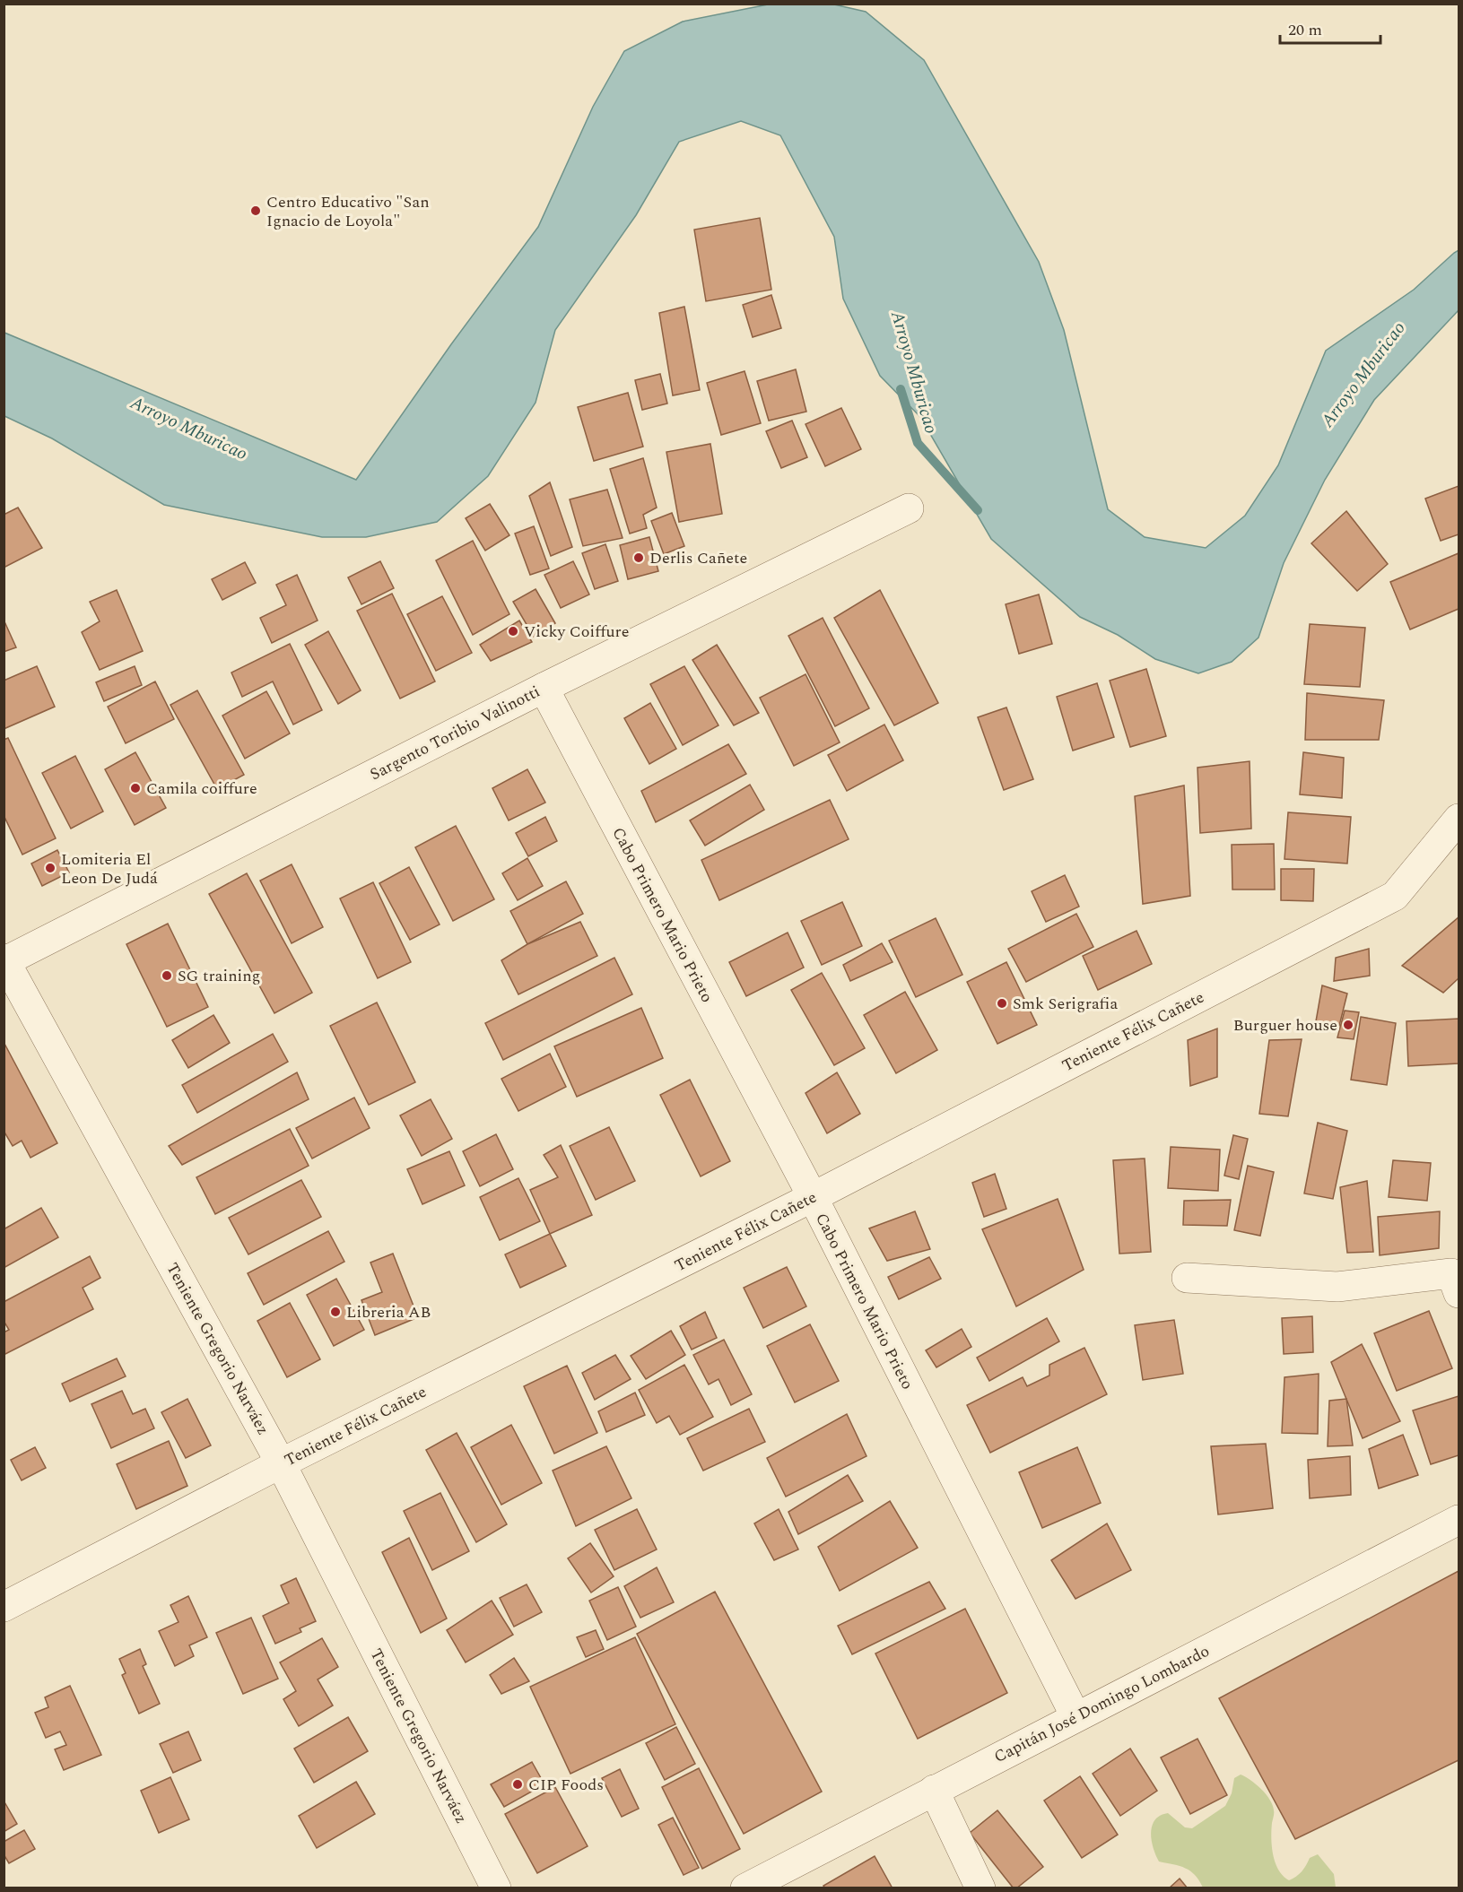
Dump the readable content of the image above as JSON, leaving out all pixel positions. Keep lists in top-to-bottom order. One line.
{"streets":{"street":["Sargento Toribio Valinotti","Cabo Primero Mario Prieto","Teniente Félix Cañete","Teniente Gregorio Narváez","Capitán José Domingo Lombardo"]},"crossings":[["Sargento Toribio Valinotti","Cabo Primero Mario Prieto"],["Sargento Toribio Valinotti","Teniente Gregorio Narváez"],["Cabo Primero Mario Prieto","Teniente Félix Cañete"],["Cabo Primero Mario Prieto","Capitán José Domingo Lombardo"],["Teniente Félix Cañete","Teniente Gregorio Narváez"]],"water":["Arroyo Mburicao"],"places":["Centro Educativo \"San Ignacio de Loyola\"","Derlis Cañete","Vicky Coiffure","Camila coiffure","Lomiteria El Leon De Judá","SG training","Smk Serigrafia","Burguer house","Libreria AB","CIP Foods"],"scale_bar":"20 m"}
